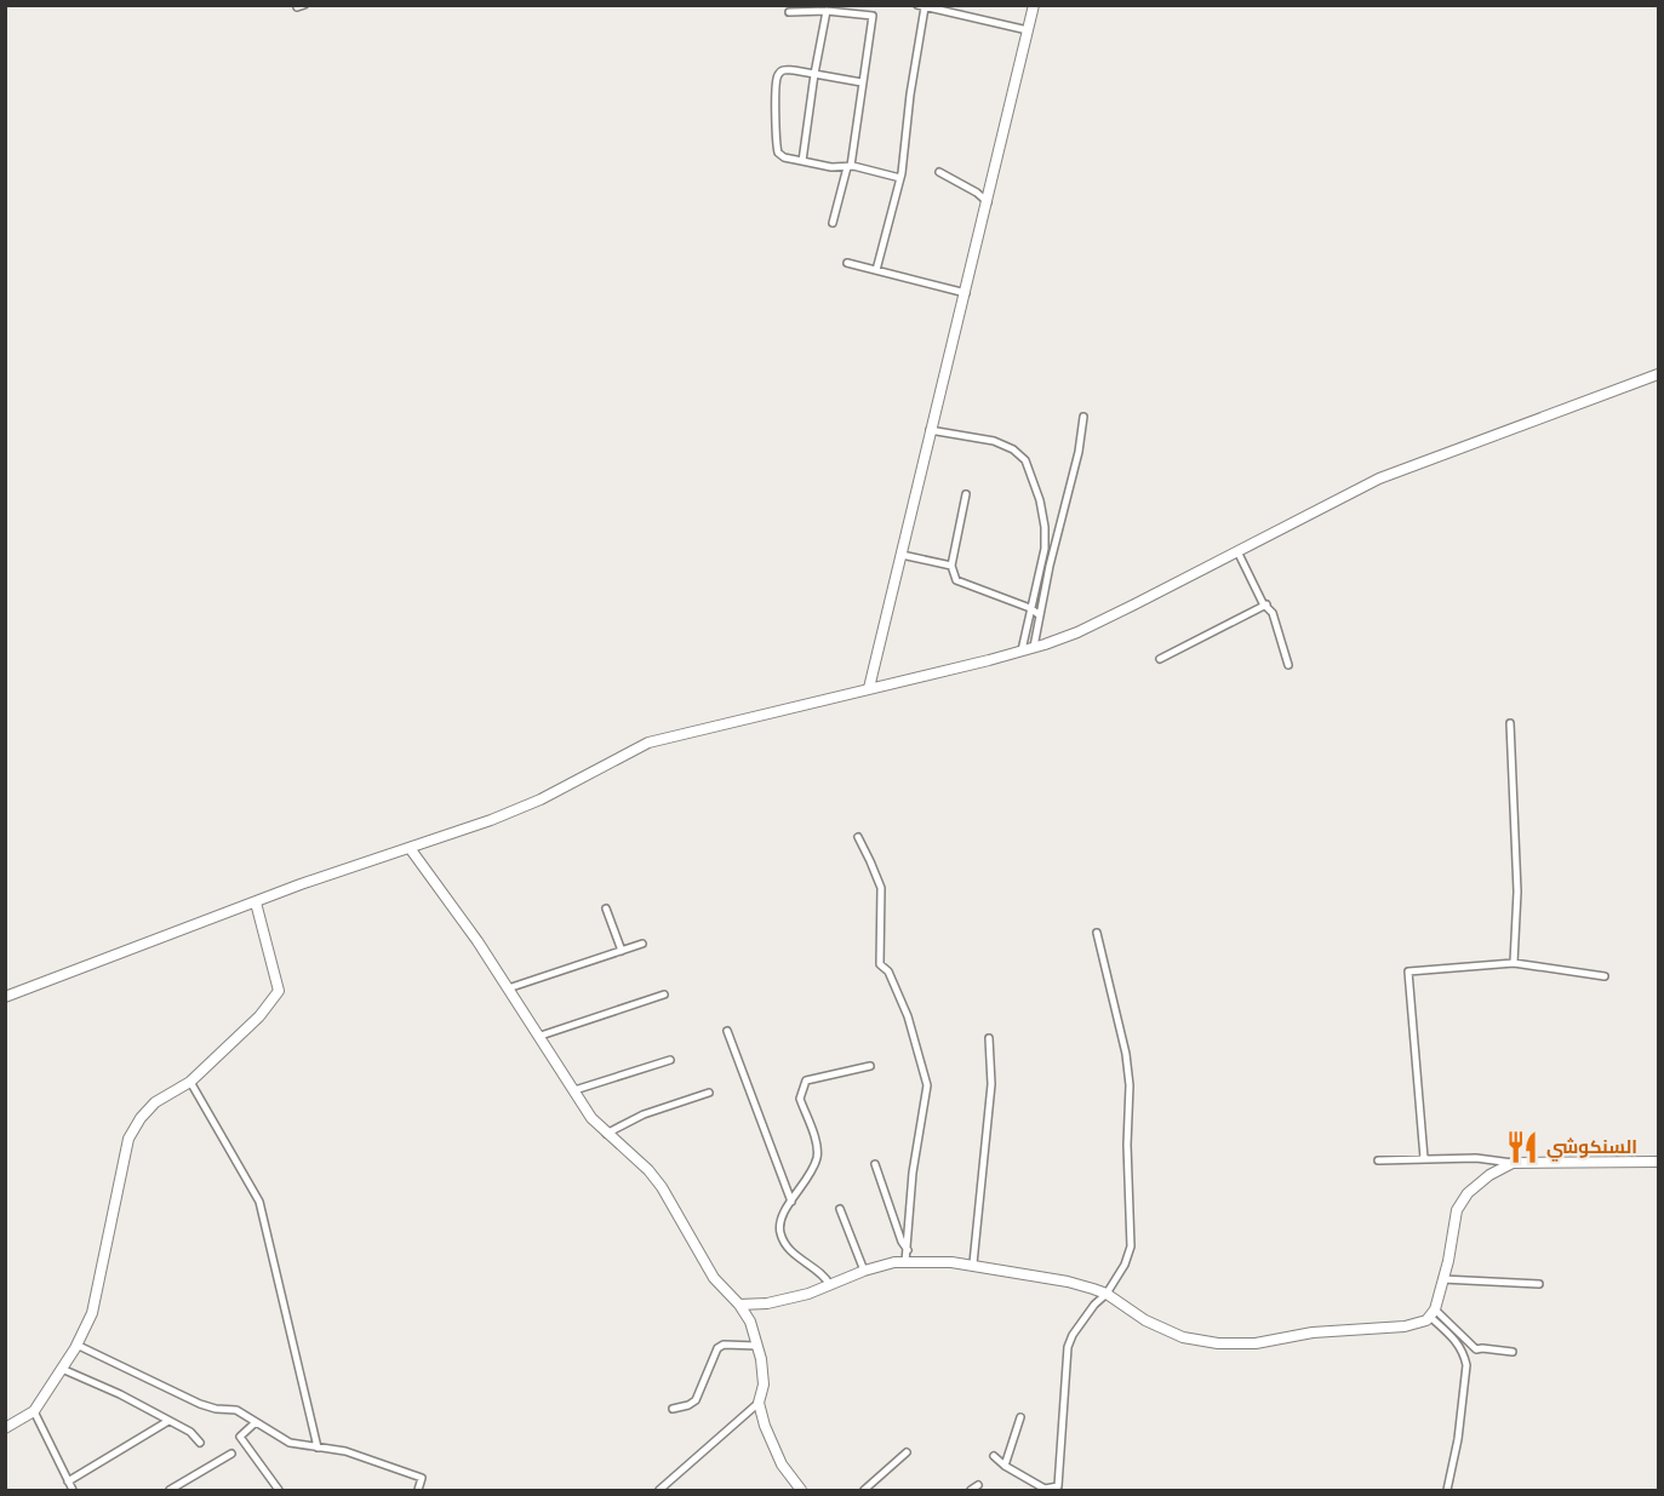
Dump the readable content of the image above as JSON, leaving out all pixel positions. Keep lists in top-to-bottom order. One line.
{"places":{"restaurant":["السنكوشي"]}}
